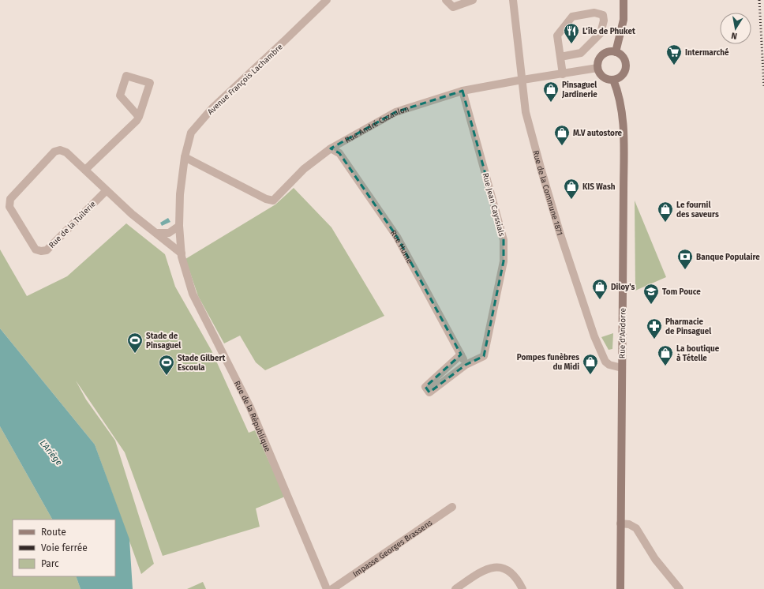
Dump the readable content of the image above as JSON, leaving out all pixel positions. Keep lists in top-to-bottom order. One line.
{"streets":{"main road":["Rue d'Andorre"],"street":["Avenue François Lachambre","Rue André Cazaulon","Rue de la Commune 1871","Rue Jean Cayssials","Rue de la Tuilerie","Rue Hume","Rue de la République","Impasse Georges Brassens"]},"crossings":[["Avenue François Lachambre","Rue André Cazaulon"],["Avenue François Lachambre","Rue de la République"],["Rue André Cazaulon","Rue de la Commune 1871"],["Rue André Cazaulon","Rue Jean Cayssials"],["Rue André Cazaulon","Rue Hume"],["Rue André Cazaulon","Rue d'Andorre"],["Rue de la Commune 1871","Rue d'Andorre"],["Rue Jean Cayssials","Rue Hume"],["Rue de la Tuilerie","Rue de la République"]],"water":["L'Ariège"],"places":{"restaurant":["L'île de Phuket"],"supermarket":["Intermarché"],"shop":["Pinsaguel Jardinerie","M.V autostore","KIS Wash","Le fournil des saveurs","Diloy's","La boutique à Tételle","Pompes funèbres du Midi"],"bank":["Banque Populaire"],"school or university":["Tom Pouce"],"pharmacy":["Pharmacie de Pinsaguel"],"sports":["Stade de Pinsaguel","Stade Gilbert Escoula"]},"legend":["Route","Voie ferrée","Parc"],"north":"bottom"}
